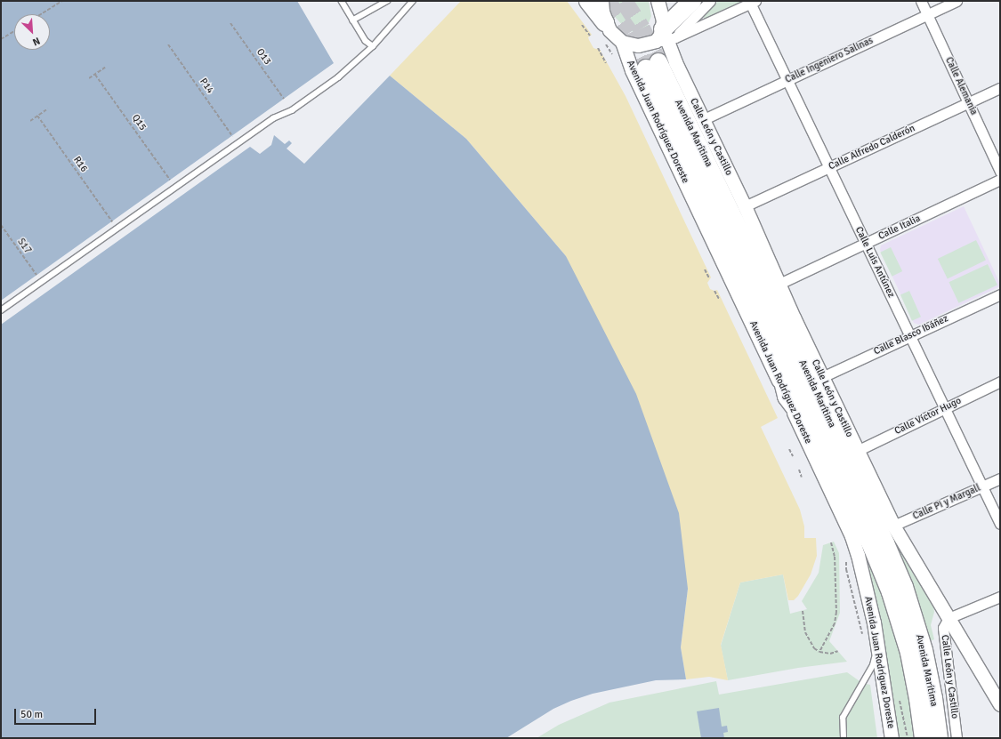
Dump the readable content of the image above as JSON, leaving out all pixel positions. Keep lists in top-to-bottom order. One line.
{"streets":{"highway":["Avenida Marítima"],"street":["Calle Ingeniero Salinas","Calle Alemania","Avenida Juan Rodríguez Doreste","Calle León y Castillo","Calle Alfredo Calderón","Calle Italia","Calle Luis Antúnez","Calle Blasco Ibáñez","Calle Víctor Hugo","Calle Pi y Margall"],"path":["O13","P14","Q15","R16","S17"]},"crossings":[["Calle Ingeniero Salinas","Calle Alemania"],["Calle Ingeniero Salinas","Calle León y Castillo"],["Calle Ingeniero Salinas","Calle Luis Antúnez"],["Calle Alemania","Calle Alfredo Calderón"],["Avenida Marítima","Calle León y Castillo"],["Avenida Marítima","Calle Blasco Ibáñez"],["Calle León y Castillo","Calle Alfredo Calderón"],["Calle León y Castillo","Calle Italia"],["Calle León y Castillo","Calle Blasco Ibáñez"],["Calle León y Castillo","Calle Víctor Hugo"],["Calle León y Castillo","Calle Pi y Margall"],["Calle Alfredo Calderón","Calle Luis Antúnez"],["Calle Italia","Calle Luis Antúnez"],["Calle Luis Antúnez","Calle Blasco Ibáñez"],["Calle Luis Antúnez","Calle Víctor Hugo"],["Calle Luis Antúnez","Calle Pi y Margall"]],"scale_bar":"50 m","north":"bottom right"}
